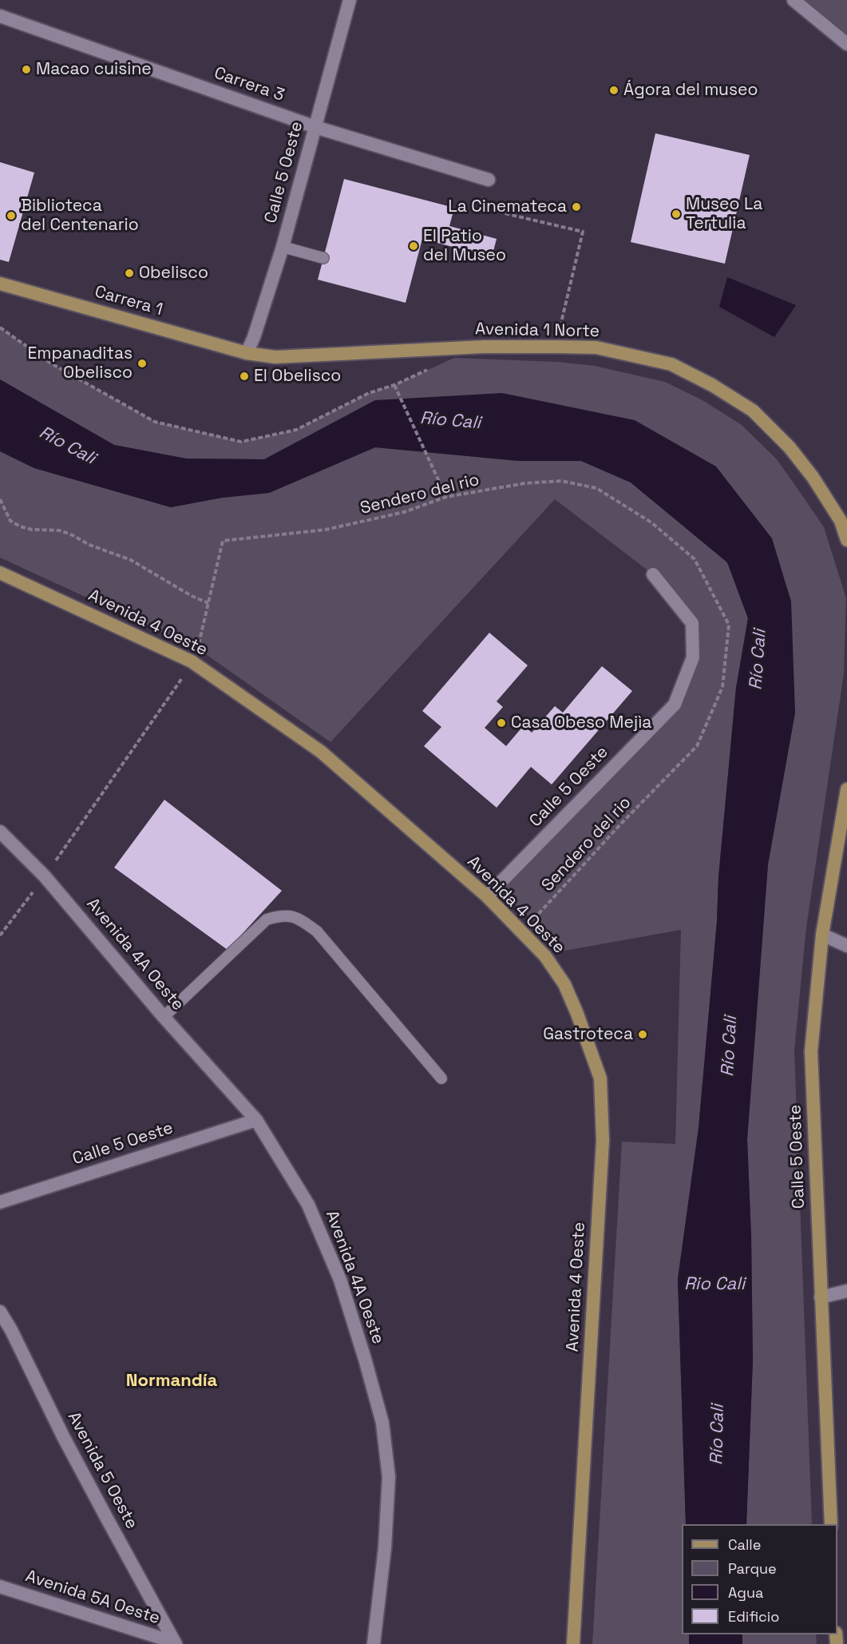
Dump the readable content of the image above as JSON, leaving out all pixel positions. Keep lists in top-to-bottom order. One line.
{"streets":{"main road":["Calle 5 Oeste","Carrera 1","Avenida 1 Norte","Avenida 4 Oeste"],"street":["Carrera 3","Avenida 4A Oeste","Avenida 5 Oeste","Avenida 5A Oeste"],"path":["Sendero del rio"]},"crossings":[["Carrera 3","Calle 5 Oeste"],["Calle 5 Oeste","Carrera 1"],["Calle 5 Oeste","Avenida 1 Norte"],["Calle 5 Oeste","Avenida 4 Oeste"],["Calle 5 Oeste","Avenida 4A Oeste"],["Carrera 1","Avenida 1 Norte"],["Avenida 5 Oeste","Avenida 5A Oeste"]],"districts":["Normandía"],"water":["Río Cali","Rio Cali"],"places":["Macao cuisine","Ágora del museo","La Cinemateca","Museo La Tertulia","Biblioteca del Centenario","El Patio del Museo","Obelisco","Empanaditas Obelisco","El Obelisco","Casa Obeso Mejìa","Gastroteca"],"legend":["Calle","Parque","Agua","Edificio"]}
